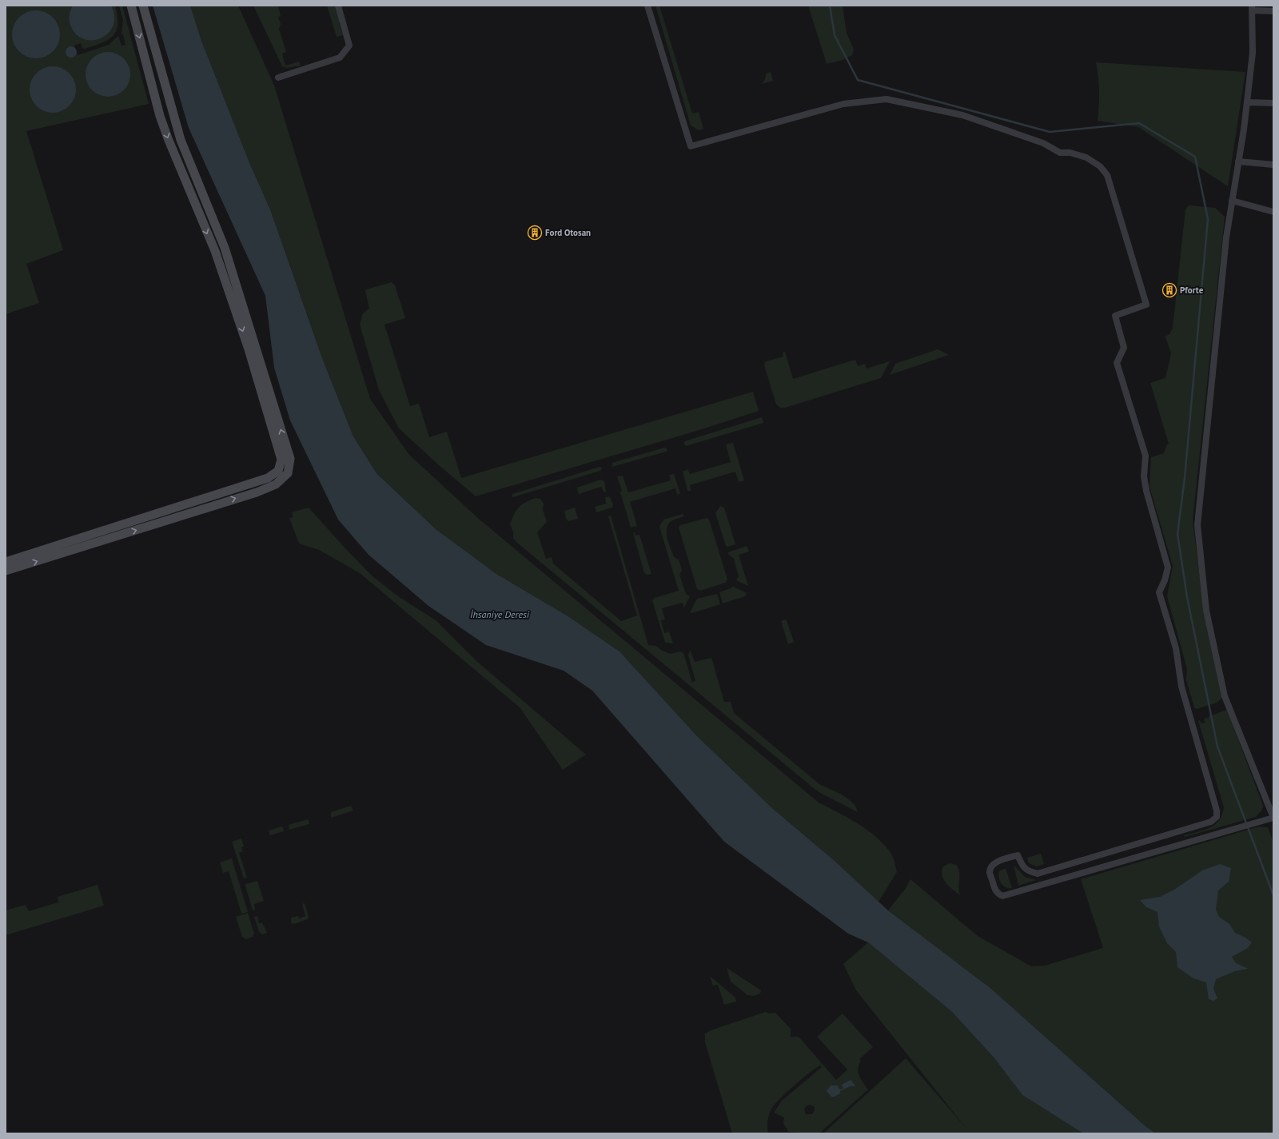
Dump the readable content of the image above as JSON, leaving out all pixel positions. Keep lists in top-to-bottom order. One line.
{"water":["İhsaniye Deresi"],"places":{"building":["Ford Otosan","Pforte"]}}
